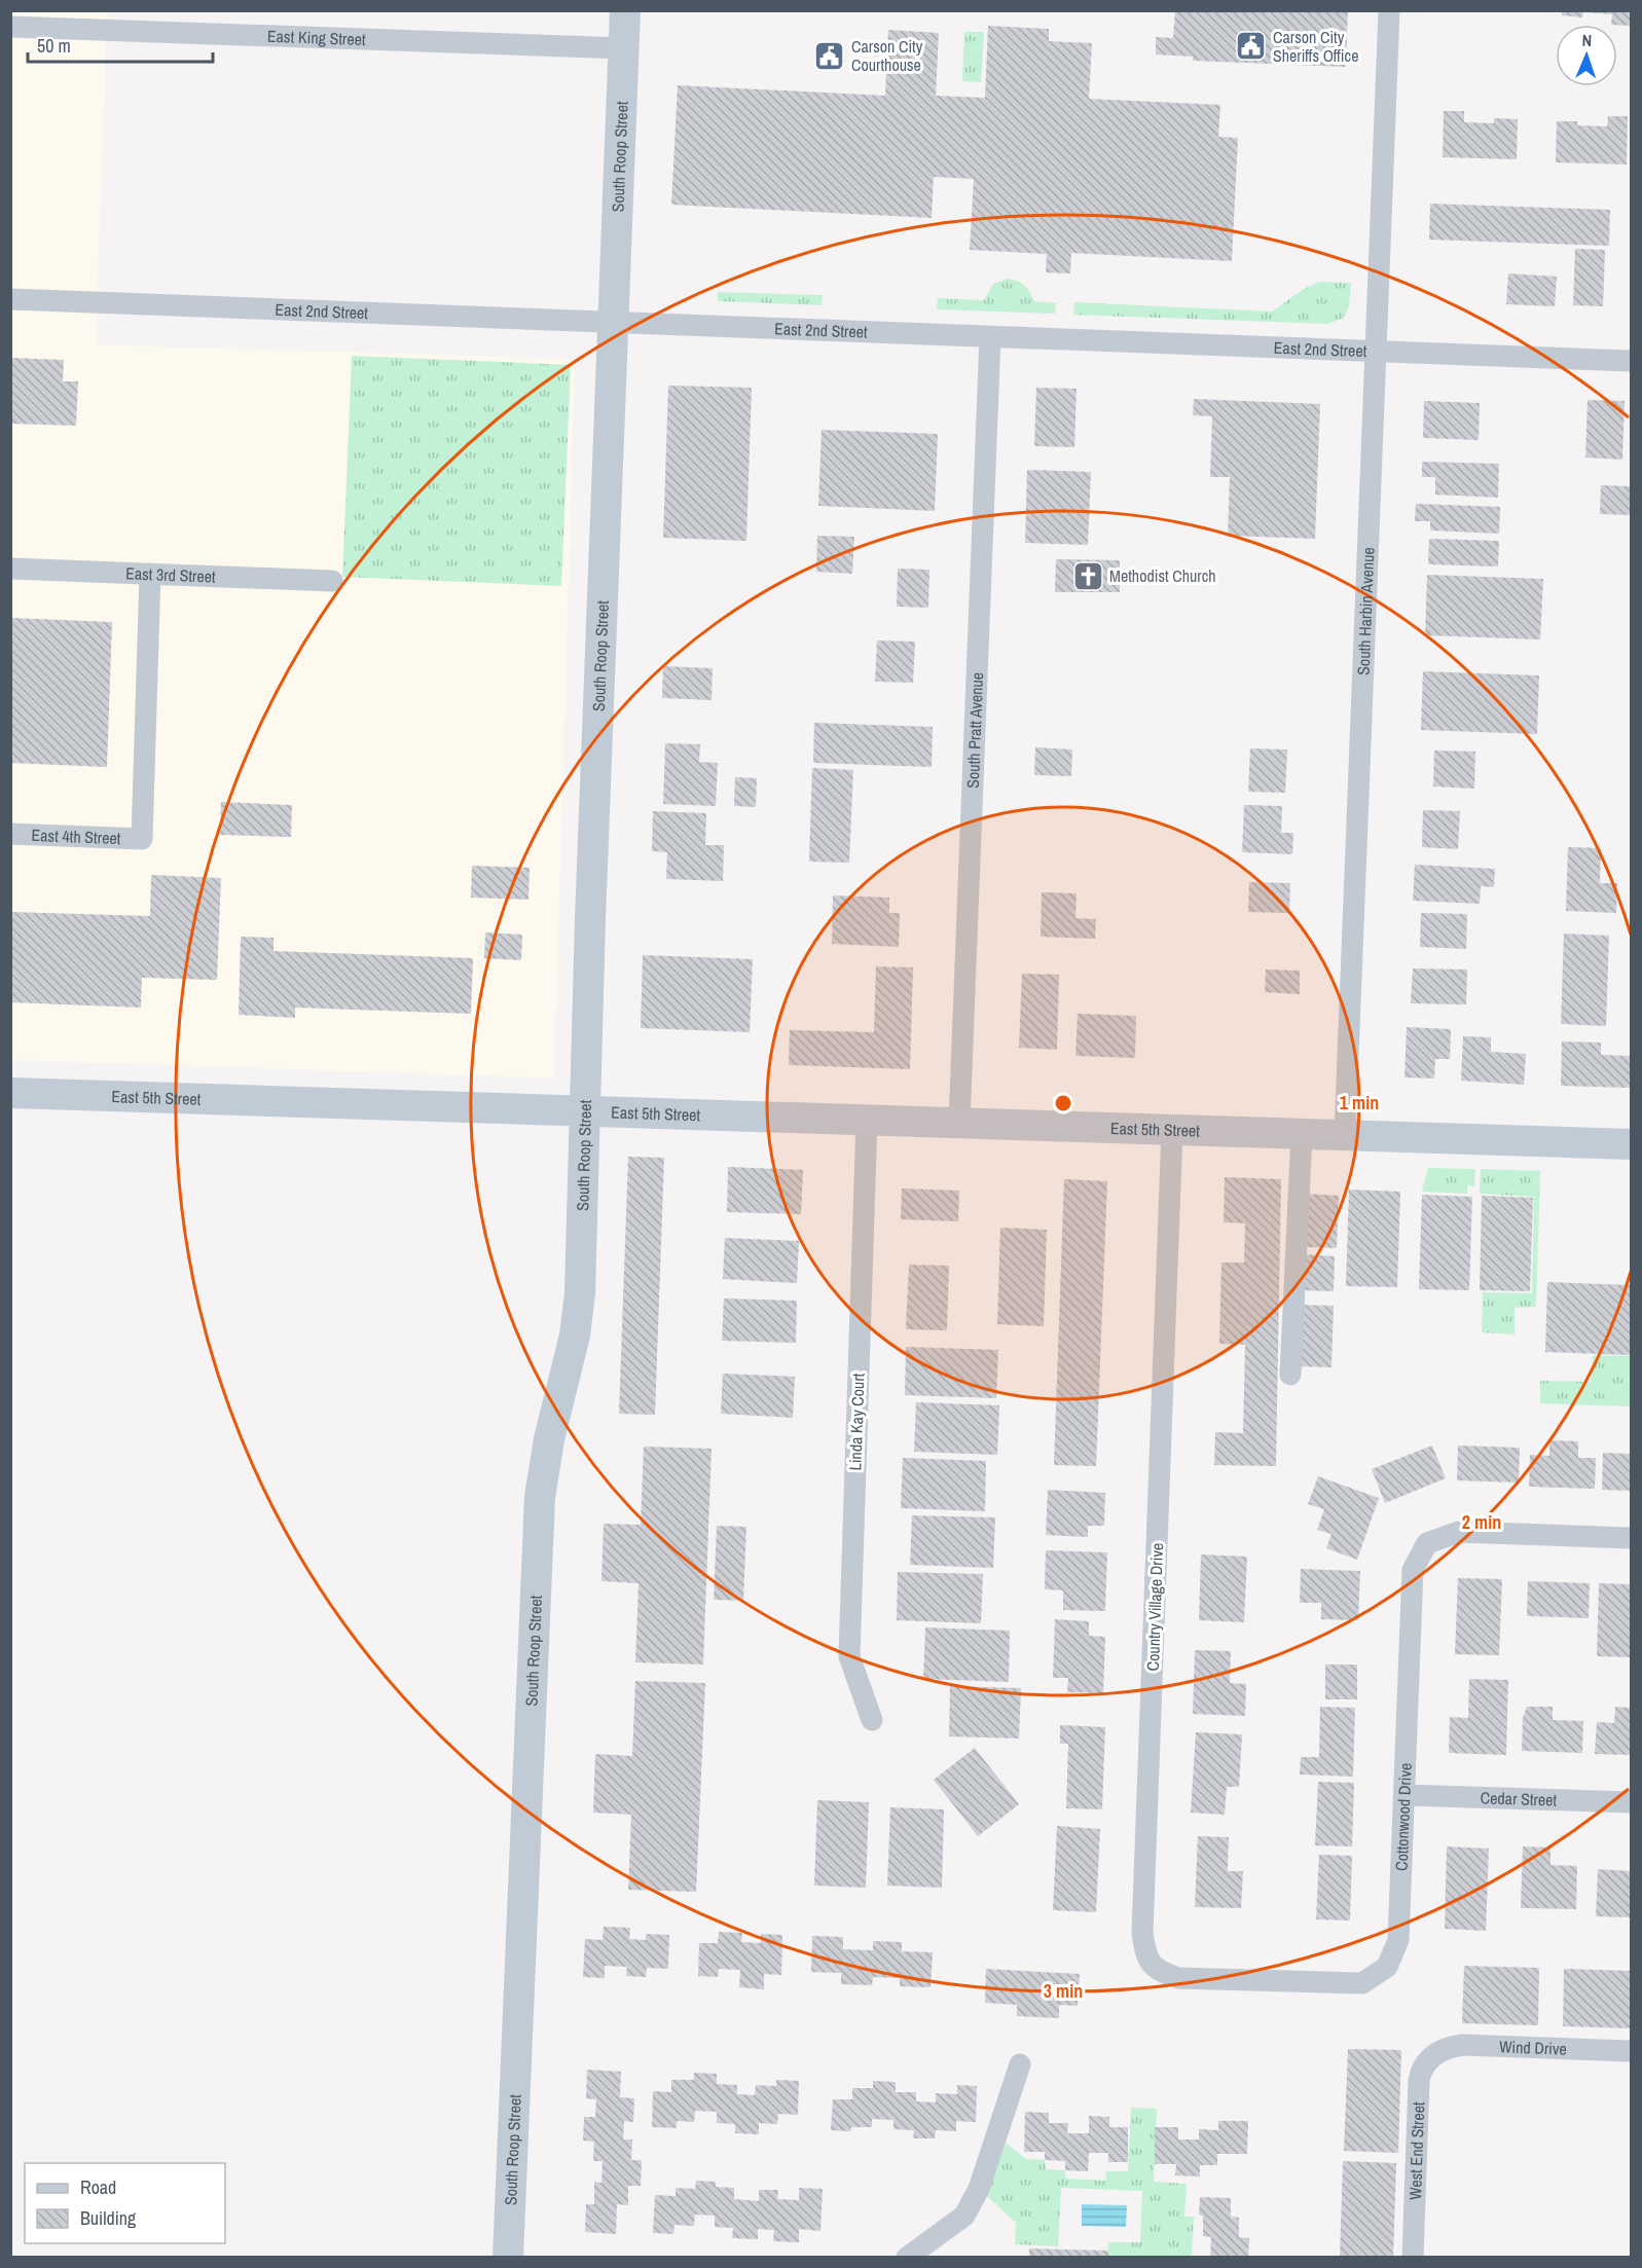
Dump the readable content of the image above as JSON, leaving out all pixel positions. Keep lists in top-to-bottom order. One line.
{"streets":{"street":["East King Street","South Roop Street","East 2nd Street","East 3rd Street","South Harbin Avenue","South Pratt Avenue","East 4th Street","East 5th Street","Linda Kay Court","Country Village Drive","Cedar Street","Cottonwood Drive","Wind Drive","West End Street"]},"crossings":[["East King Street","South Roop Street"],["South Roop Street","East 2nd Street"],["South Roop Street","East 5th Street"],["East 2nd Street","South Harbin Avenue"],["East 2nd Street","South Pratt Avenue"],["East 3rd Street","East 4th Street"],["South Harbin Avenue","East 5th Street"],["South Pratt Avenue","East 5th Street"],["East 5th Street","Linda Kay Court"],["East 5th Street","Country Village Drive"],["Country Village Drive","Cottonwood Drive"],["Cedar Street","Cottonwood Drive"],["Wind Drive","West End Street"]],"places":{"public building":["Carson City Sheriffs Office","Carson City Courthouse"],"church":["Methodist Church"]},"legend":["Road","Building"],"scale_bar":"50 m","north":"top","rings":["1 min","2 min","3 min"]}
